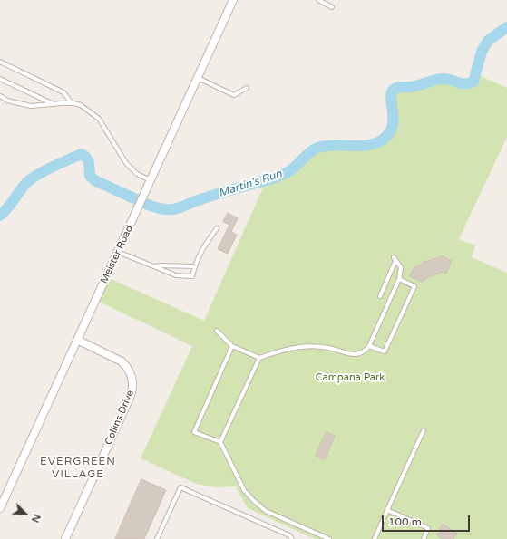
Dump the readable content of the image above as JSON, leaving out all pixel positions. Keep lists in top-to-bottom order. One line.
{"streets":{"street":["Meister Road","Collins Drive"]},"crossings":[["Meister Road","Collins Drive"]],"districts":["EVERGREEN VILLAGE"],"water":["Martin's Run"],"parks":["Campana Park"],"scale_bar":"100 m","north":"bottom right"}
